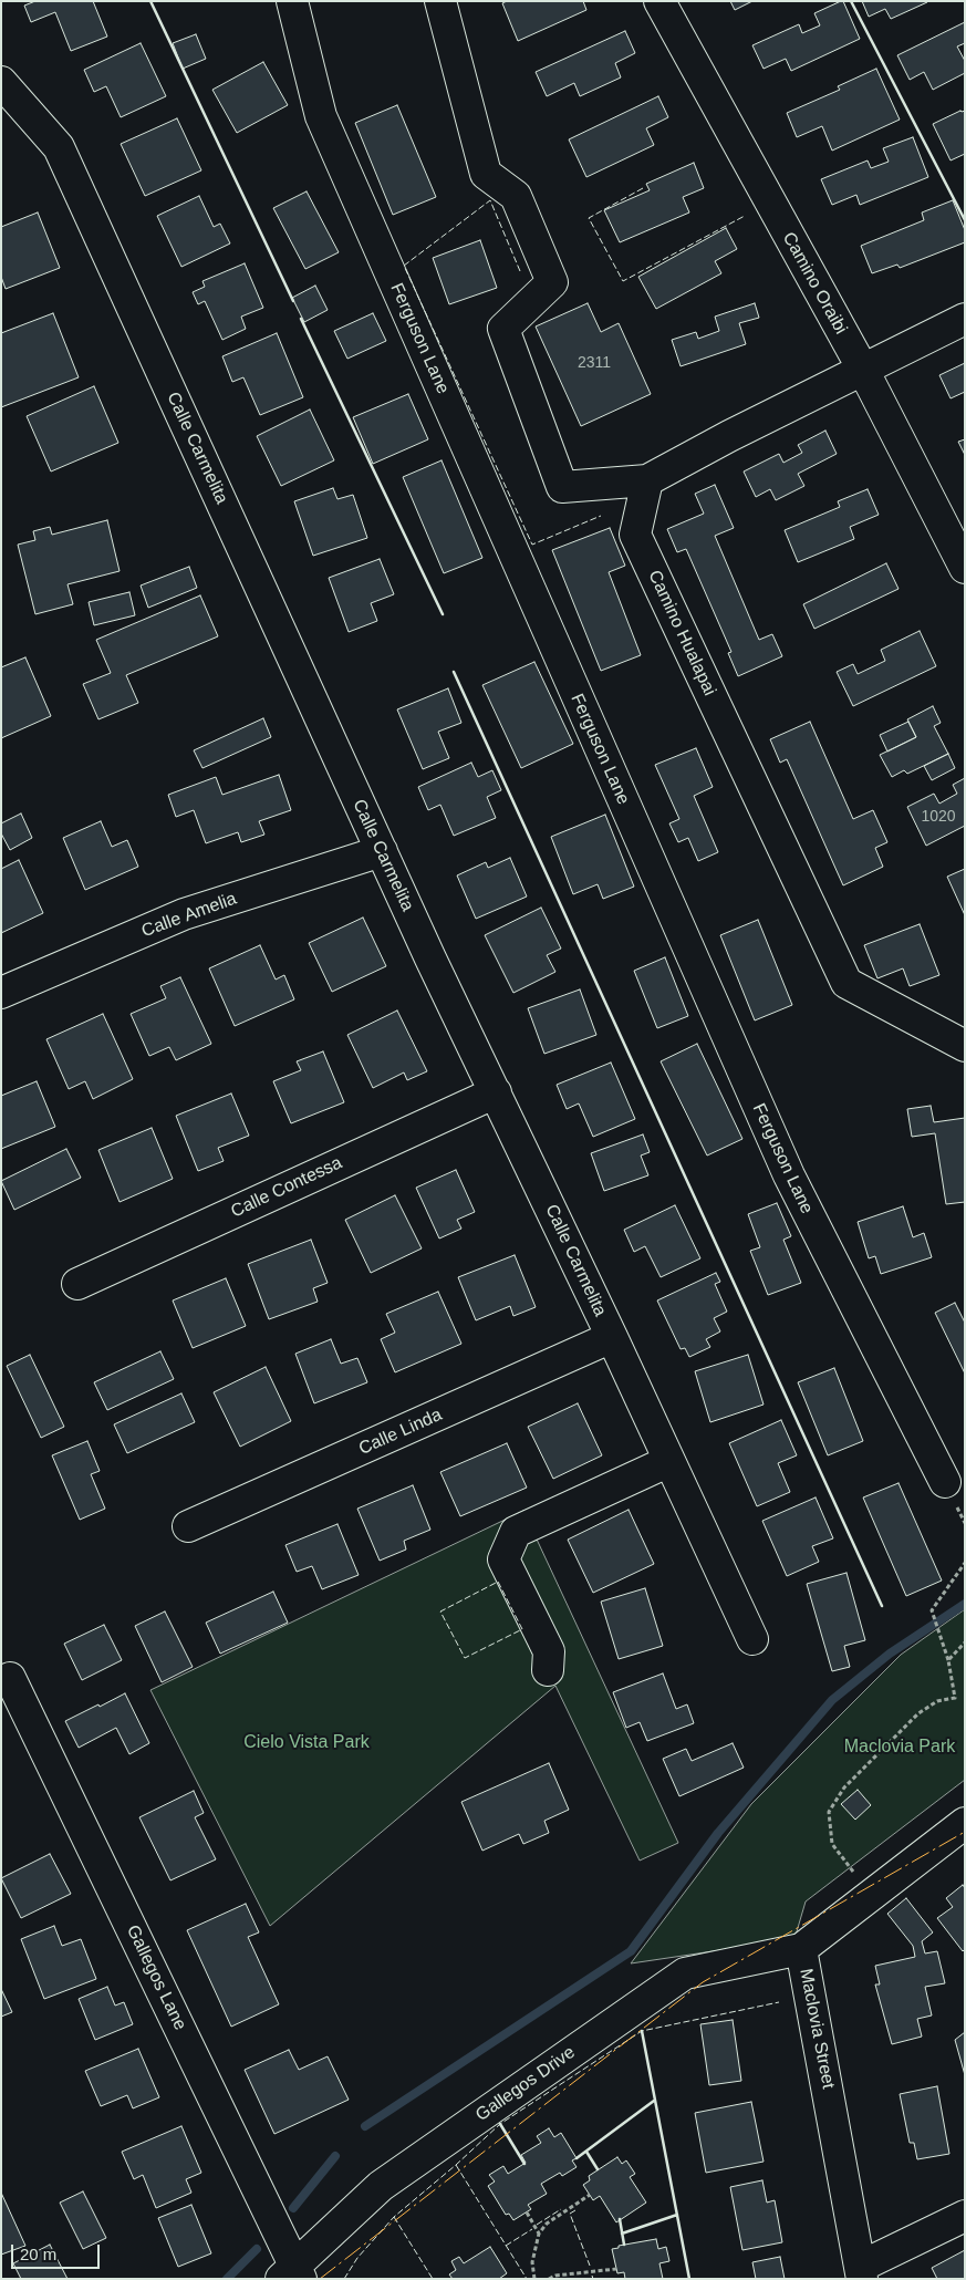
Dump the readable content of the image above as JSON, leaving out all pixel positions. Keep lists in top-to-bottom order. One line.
{"streets":{"street":["Camino Oraibi","Ferguson Lane","Calle Carmelita","Camino Hualapai","Calle Amelia","Calle Contessa","Calle Linda","Gallegos Lane","Maclovia Street","Gallegos Drive"]},"crossings":[["Calle Carmelita","Calle Amelia"],["Calle Carmelita","Calle Contessa"],["Calle Carmelita","Calle Linda"],["Gallegos Lane","Gallegos Drive"],["Maclovia Street","Gallegos Drive"]],"parks":["Cielo Vista Park","Maclovia Park"],"house_numbers":["2311","1020"],"scale_bar":"20 m"}
